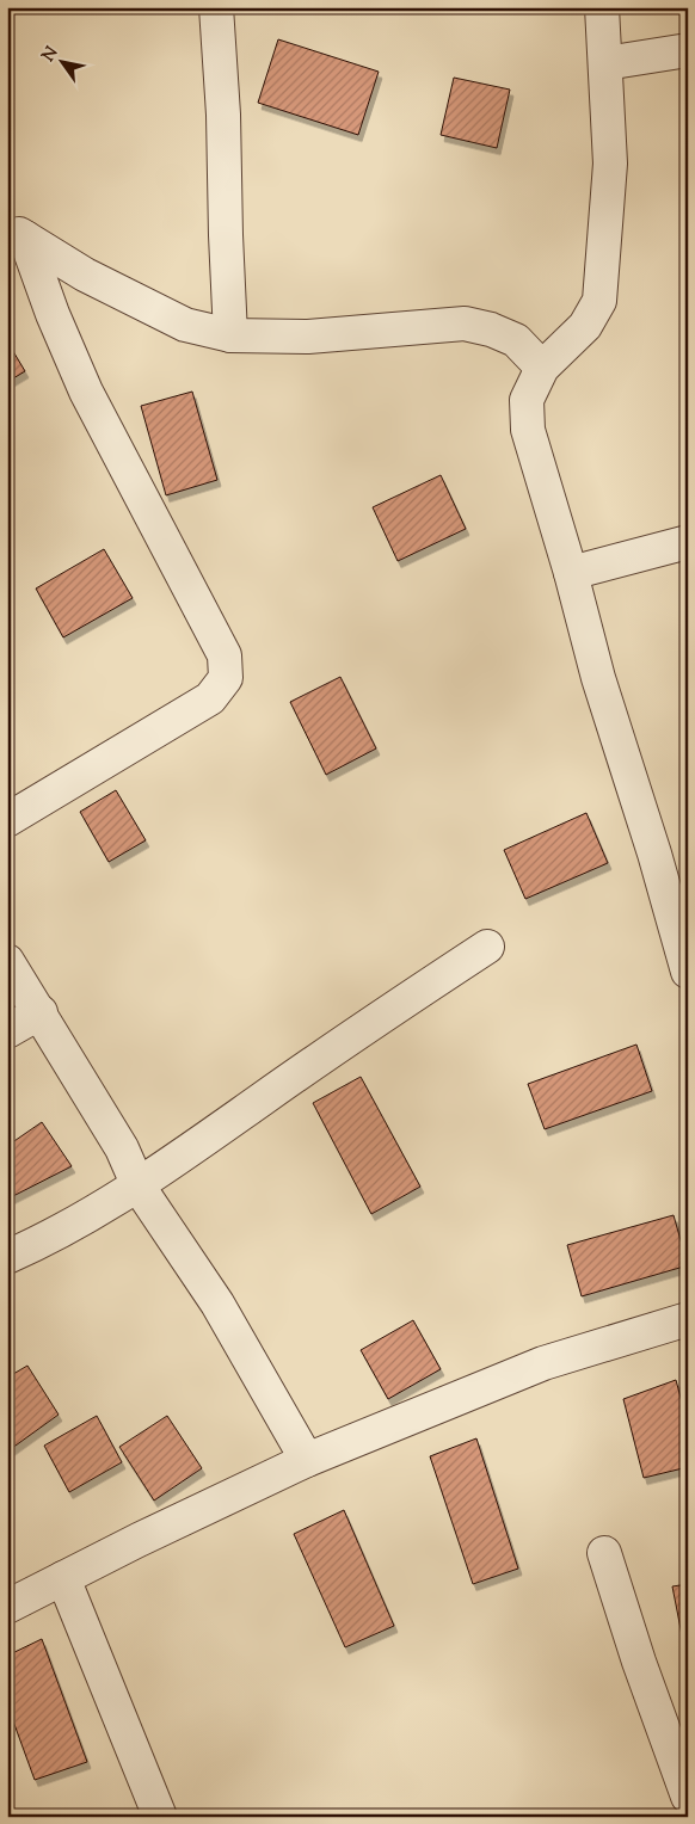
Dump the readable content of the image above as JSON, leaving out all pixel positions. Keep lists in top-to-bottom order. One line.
{"north":"top left"}
